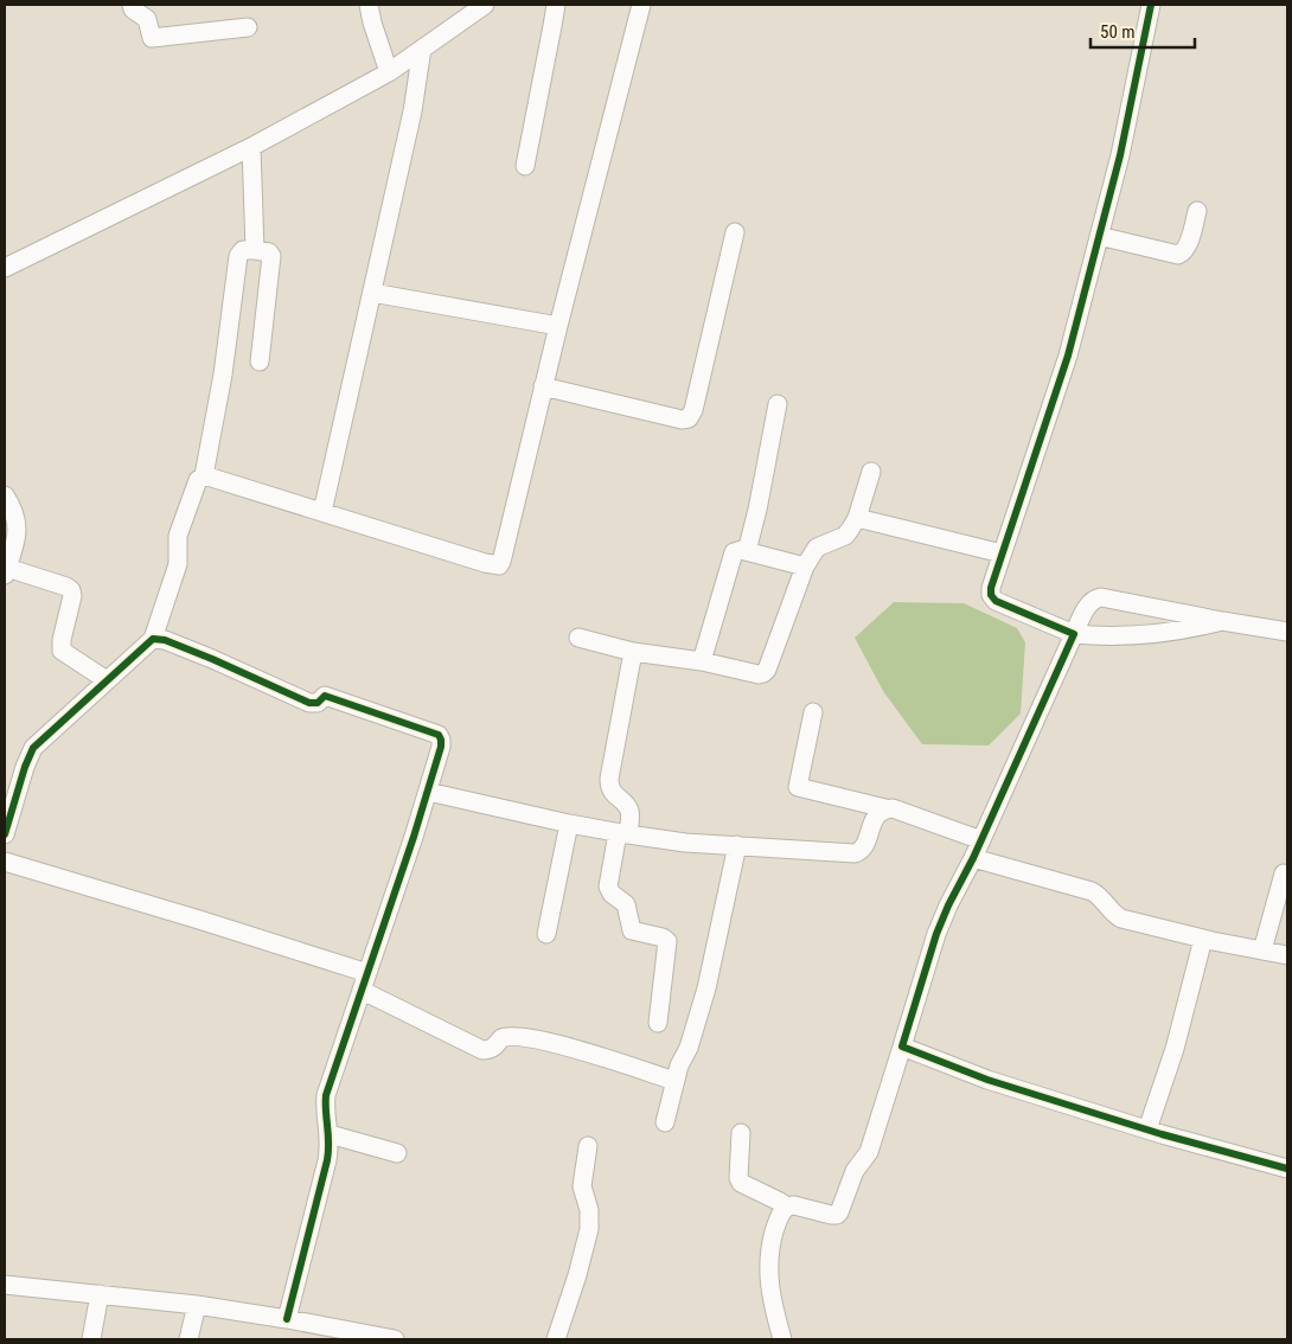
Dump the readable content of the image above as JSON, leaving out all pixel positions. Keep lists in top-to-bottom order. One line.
{"scale_bar":"50 m"}
